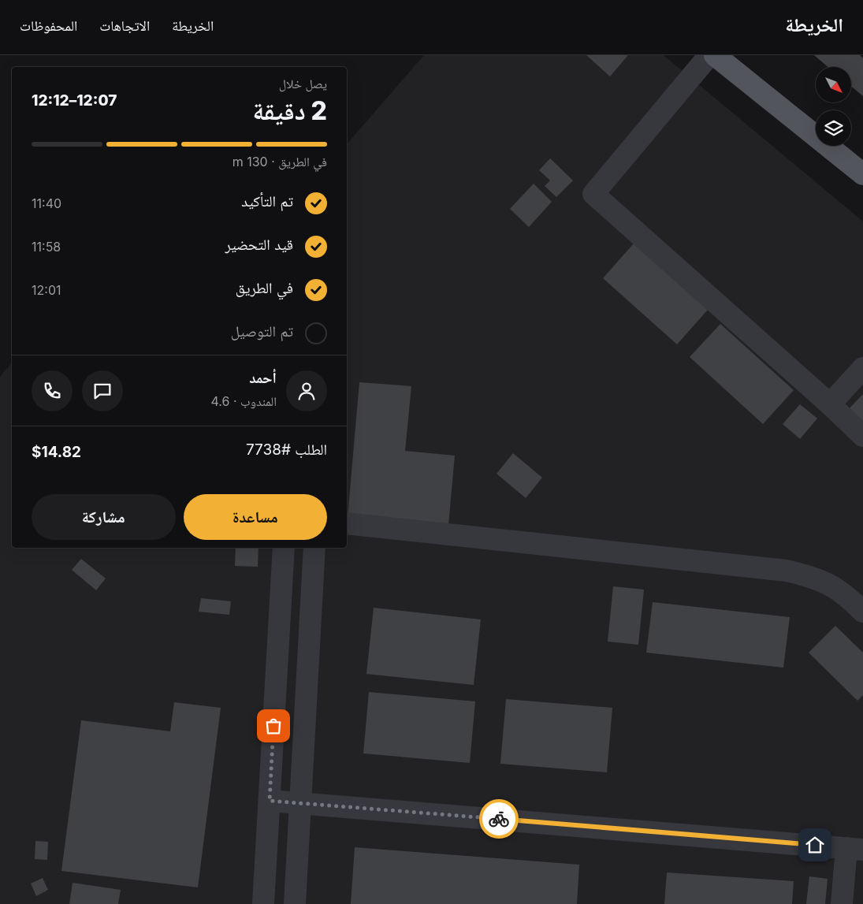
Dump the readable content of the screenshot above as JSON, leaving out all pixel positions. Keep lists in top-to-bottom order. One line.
{"north":"bottom right","page":{"header":"الخريطة","nav":["الخريطة","الاتجاهات","المحفوظات"],"heading":["2 دقيقة","يصل خلال","12:07–12:12"],"panel":["أحمد","المندوب · 4.6","الطلب #7738","$14.82"],"bar":"في الطريق · 130 m","list":[["تم التأكيد","11:40"],["قيد التحضير","11:58"],["في الطريق","12:01"],"تم التوصيل"],"buttons":["مساعدة","مشاركة"]}}
